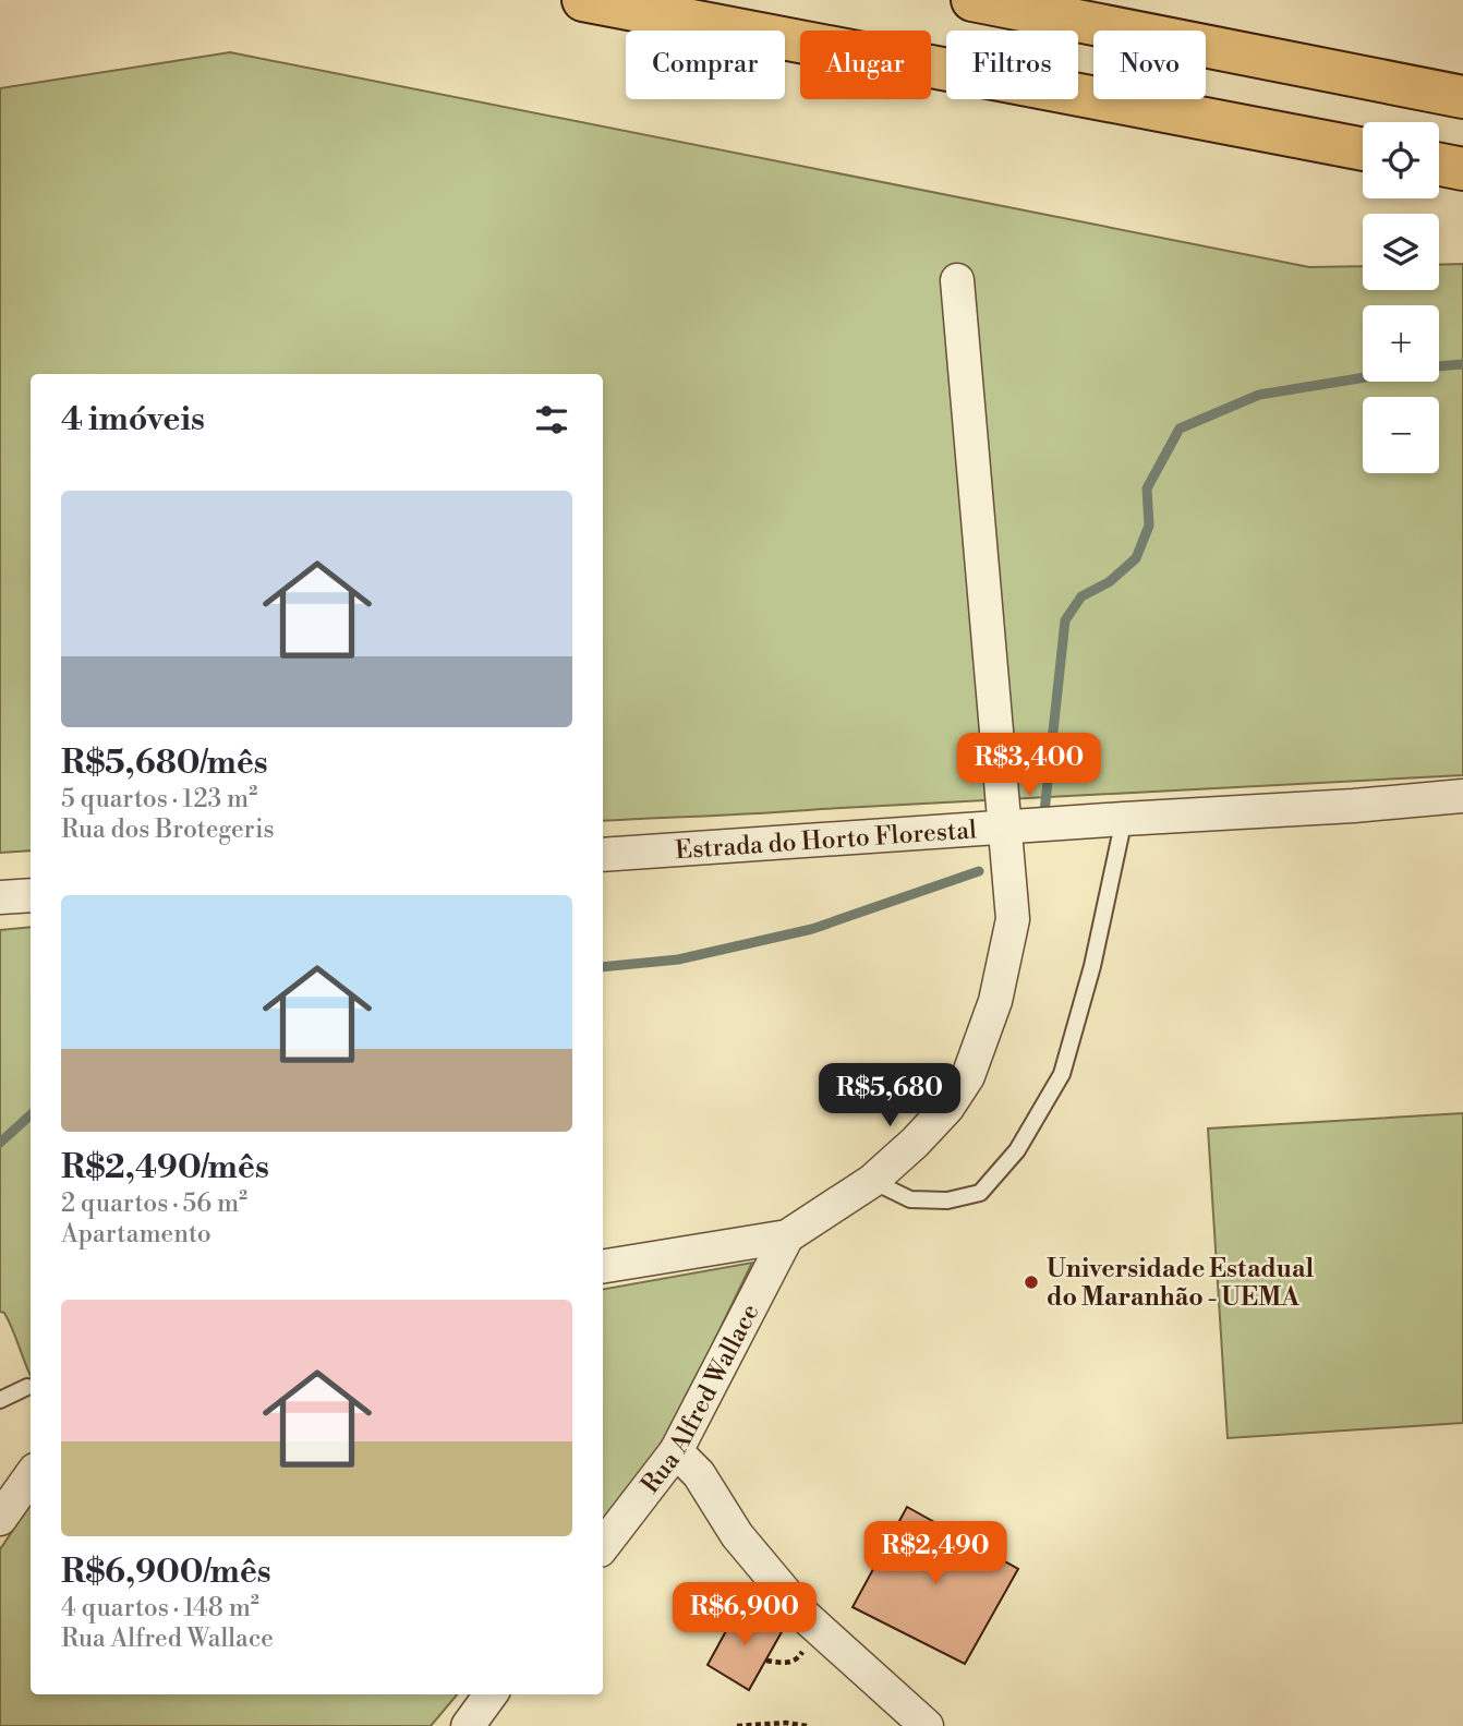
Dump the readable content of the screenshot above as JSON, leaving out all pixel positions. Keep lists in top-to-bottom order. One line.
{"streets":{"street":["Estrada do Horto Florestal","Rua Alfred Wallace"]},"places":["Universidade Estadual do Maranhão - UEMA"],"page":{"chip":["Comprar","Alugar","Filtros","Novo"],"map_buttons":["+","−"],"heading":"4 imóveis","list":[{"name":"R$5,680/mês","note":"5 quartos · 123 m² · Rua dos Brotegeris"},{"name":"R$2,490/mês","note":"2 quartos · 56 m² · Apartamento"},{"name":"R$6,900/mês","note":"4 quartos · 148 m² · Rua Alfred Wallace"}],"price":["R$3,400","R$5,680","R$2,490","R$6,900"]}}
